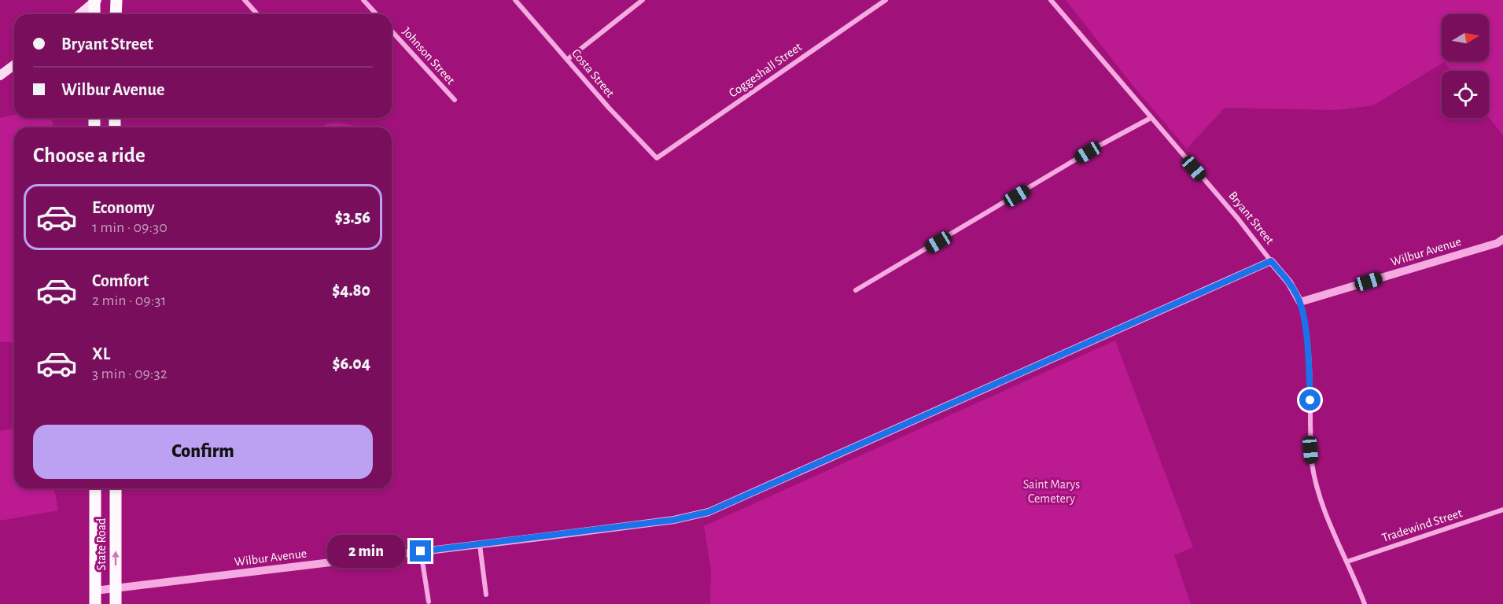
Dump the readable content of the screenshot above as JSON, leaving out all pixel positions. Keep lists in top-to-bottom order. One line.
{"streets":{"main road":["State Road"],"street":["Johnson Street","Coggeshall Street","Costa Street","Bryant Street","Wilbur Avenue","Tradewind Street"]},"crossings":[["Coggeshall Street","Costa Street"],["Bryant Street","Wilbur Avenue"],["Bryant Street","Tradewind Street"],["Wilbur Avenue","State Road"]],"parks":["Saint Marys Cemetery"],"north":"right","page":{"banner":["Bryant Street","Wilbur Avenue"],"heading":"Choose a ride","list":[{"name":"Economy","note":"1 min · 09:30","value":"$3.56"},{"name":"Comfort","note":"2 min · 09:31","value":"$4.80"},{"name":"XL","note":"3 min · 09:32","value":"$6.04"}],"buttons":"Confirm","bubble":"2 min"}}
